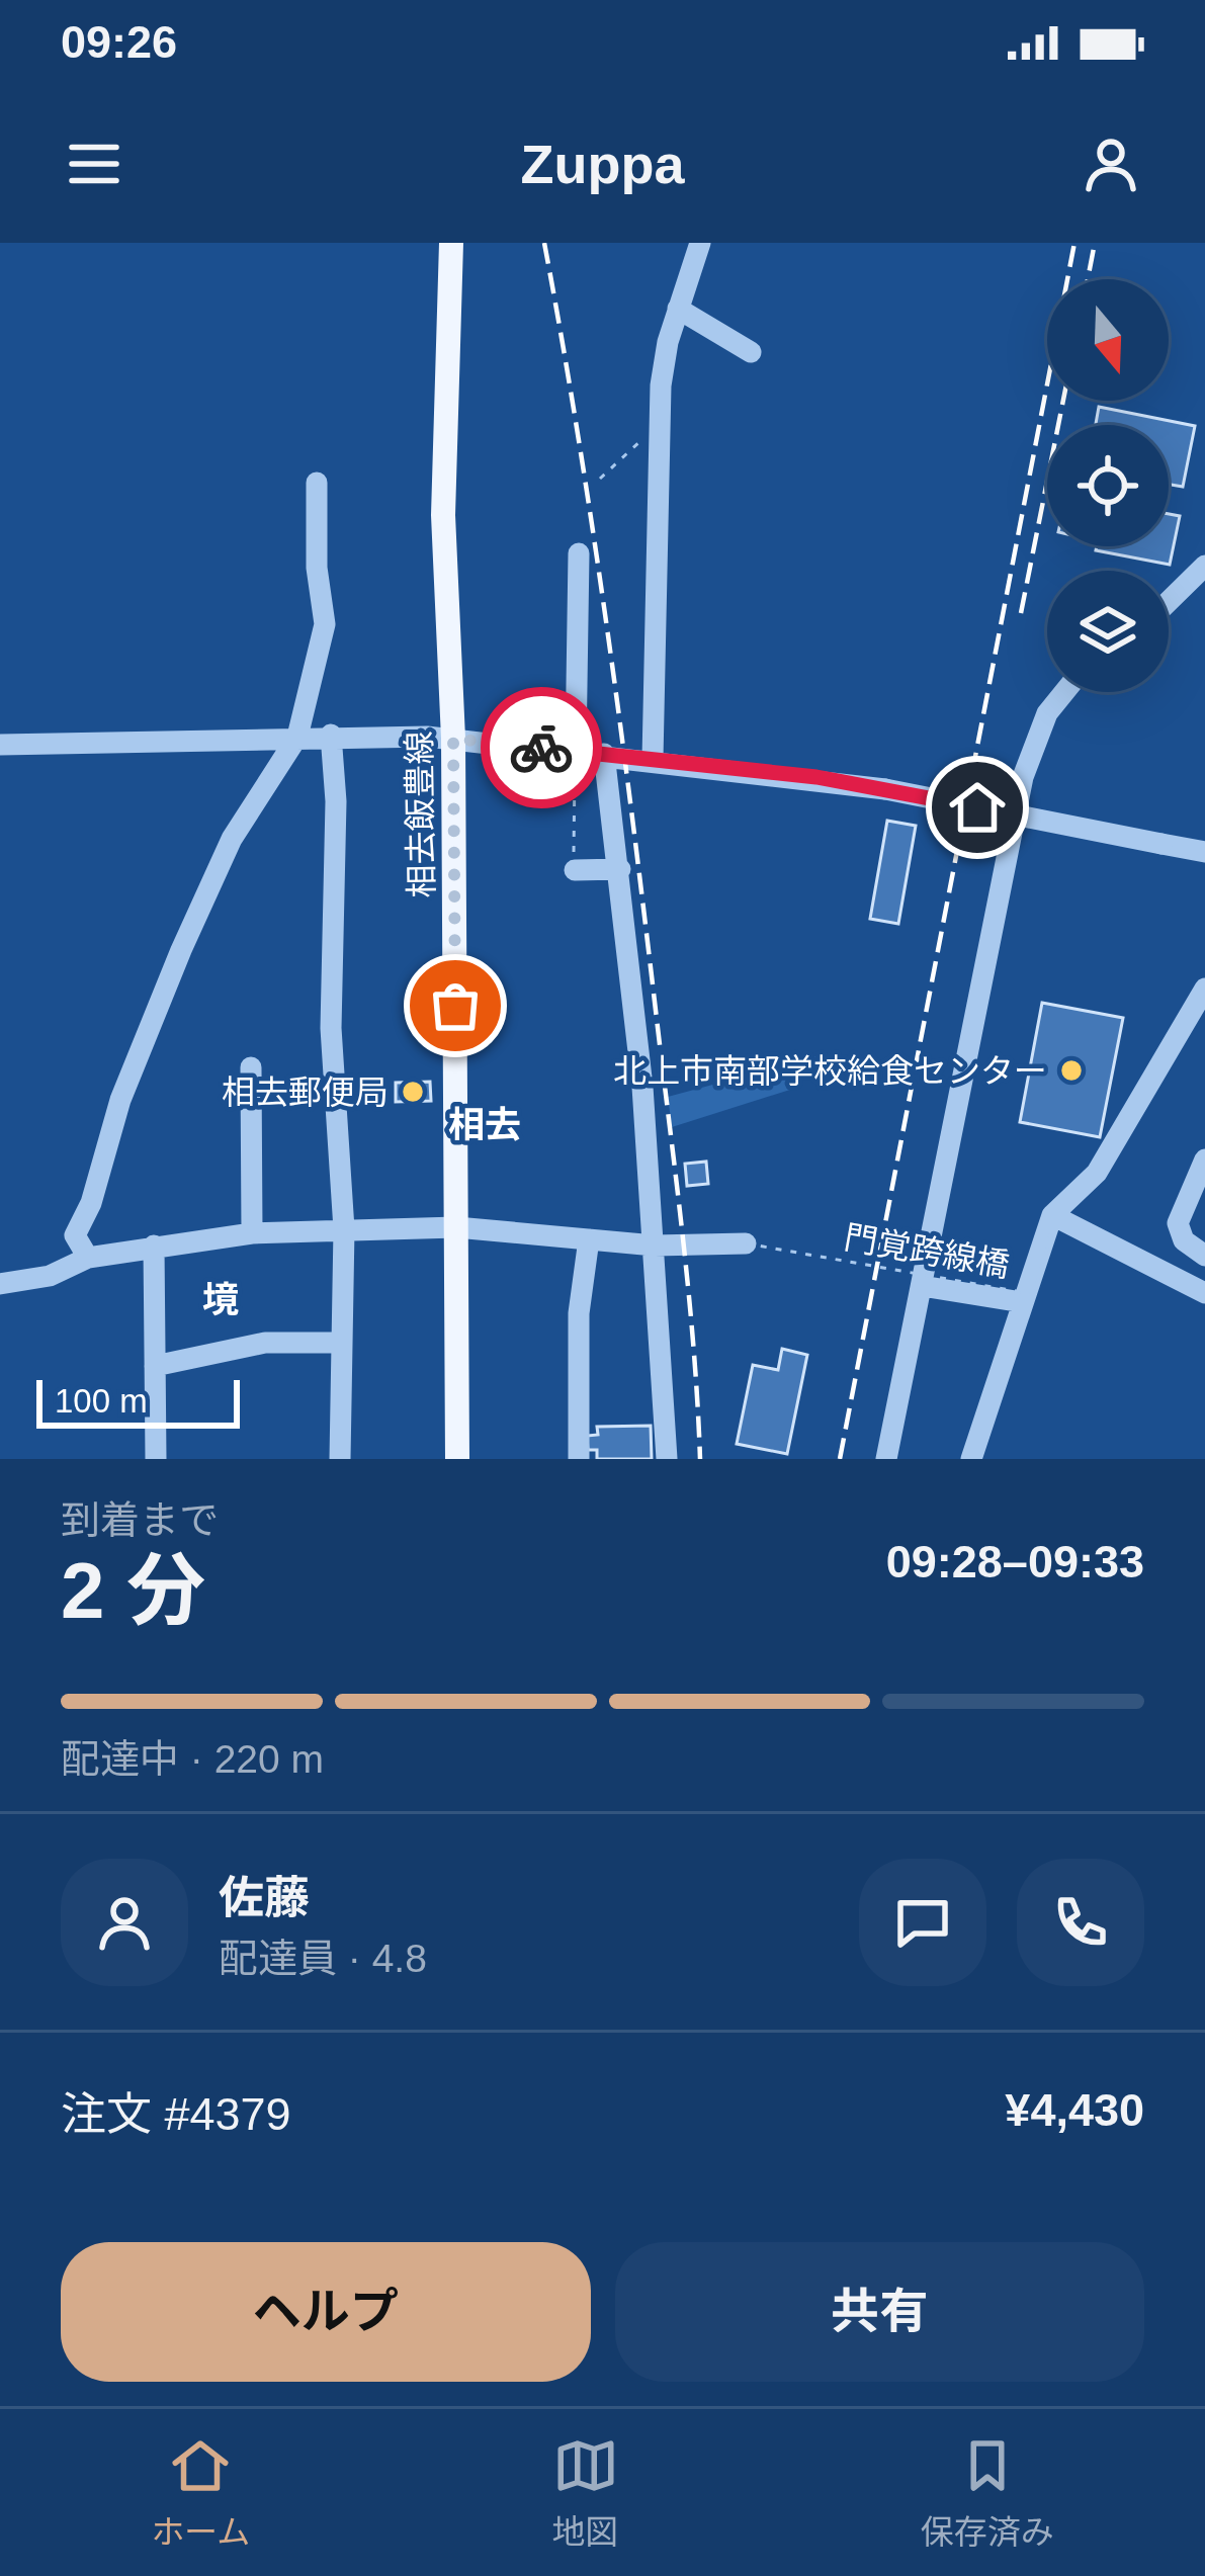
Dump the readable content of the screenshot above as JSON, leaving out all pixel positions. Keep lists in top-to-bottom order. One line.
{"streets":{"main road":["相去飯豊線"],"path":["門覚跨線橋"]},"districts":["相去","境"],"places":["北上市南部学校給食センター","相去郵便局"],"scale_bar":"100 m","north":"bottom","page":{"status":"09:26","header":"Zuppa","scale":"100 m","heading":["2 分","到着まで","09:28–09:33"],"panel":["佐藤","配達員 · 4.8","注文 #4379","¥4,430"],"bar":"配達中 · 220 m","buttons":["ヘルプ","共有"],"tabs":["ホーム","地図","保存済み"]}}
